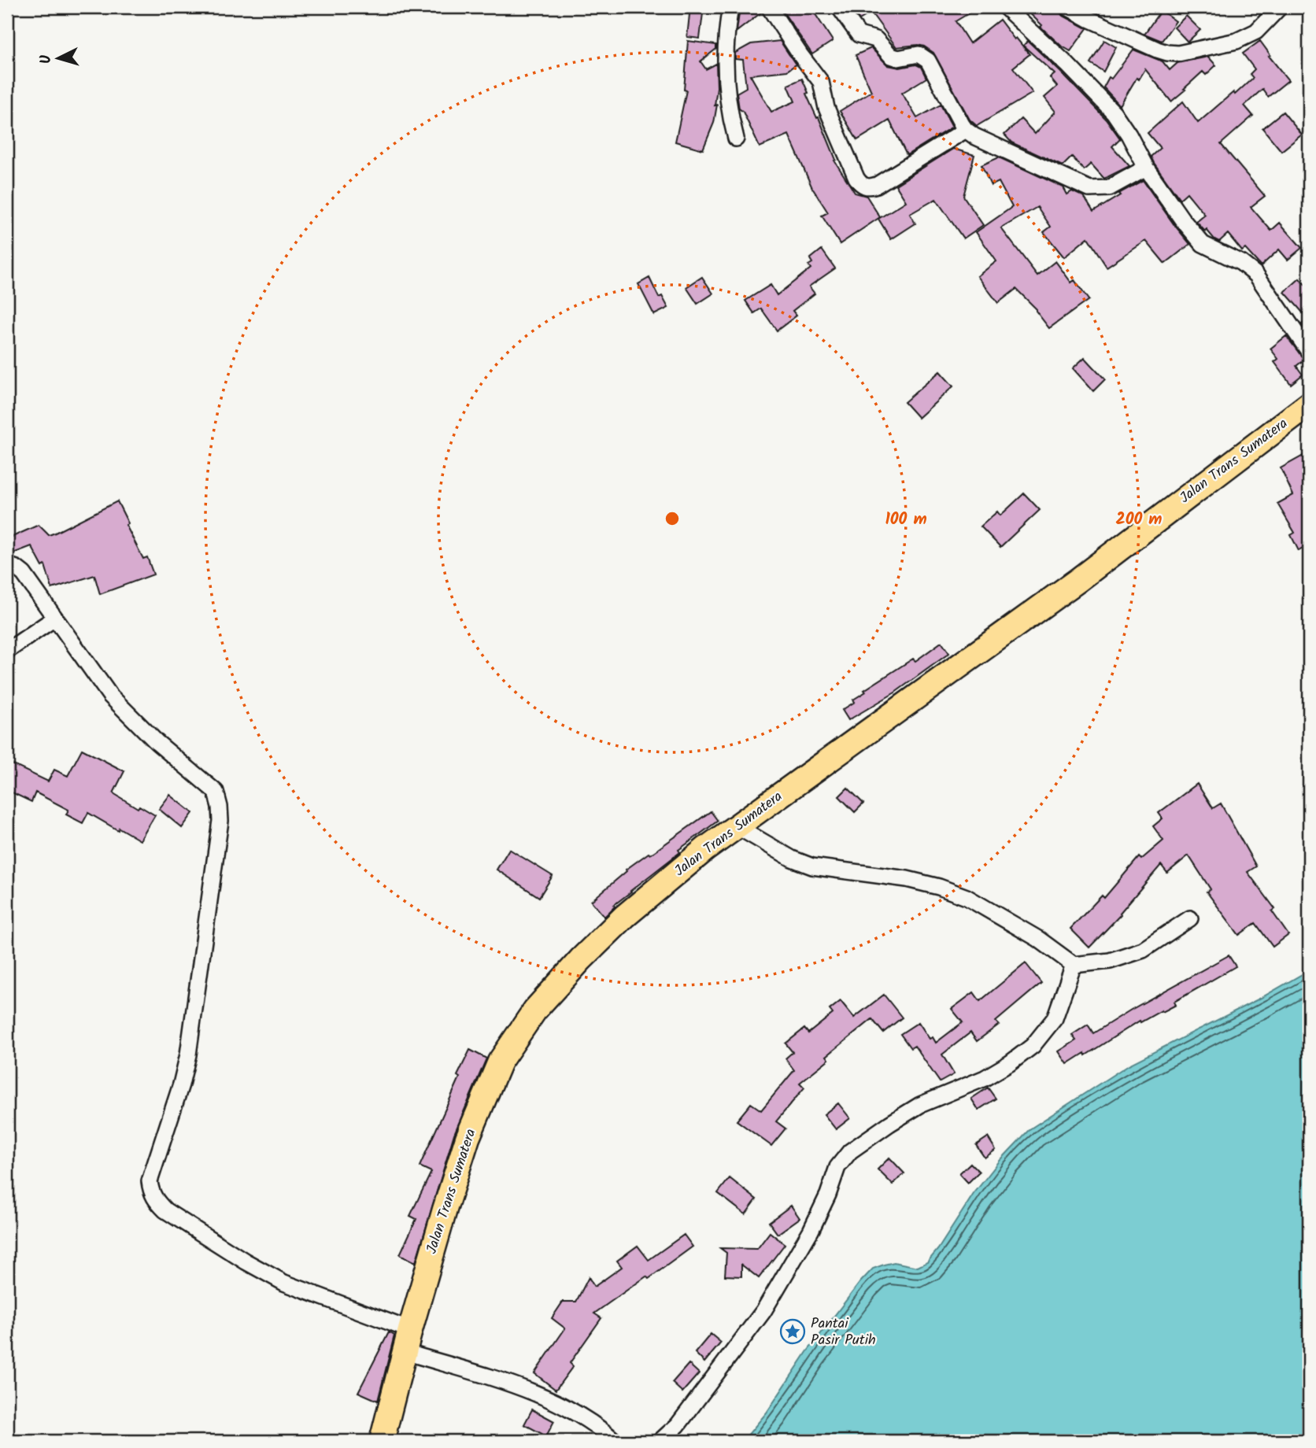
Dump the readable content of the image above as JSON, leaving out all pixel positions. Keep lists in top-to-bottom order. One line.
{"streets":{"highway":["Jalan Trans Sumatera"]},"places":{"place":["Pantai Pasir Putih"]},"north":"left","rings":["100 m","200 m"]}
